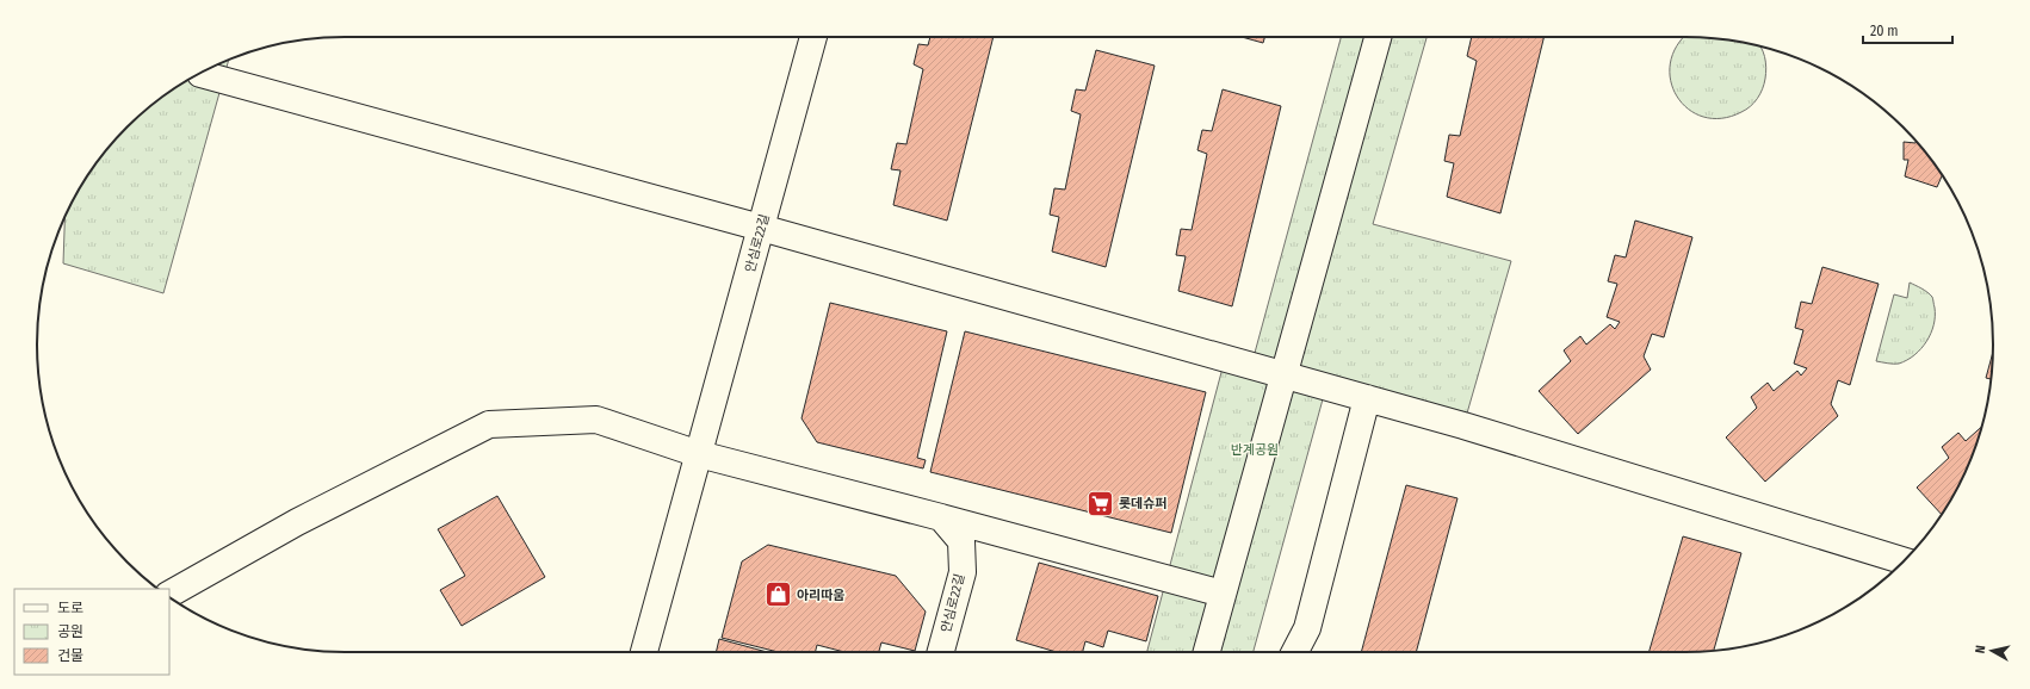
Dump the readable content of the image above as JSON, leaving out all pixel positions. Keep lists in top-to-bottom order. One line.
{"streets":{"street":["안심로22길"]},"parks":["반계공원"],"places":{"supermarket":["롯데슈퍼"],"shop":["아리따움"]},"legend":["도로","공원","건물"],"scale_bar":"20 m","north":"left"}
